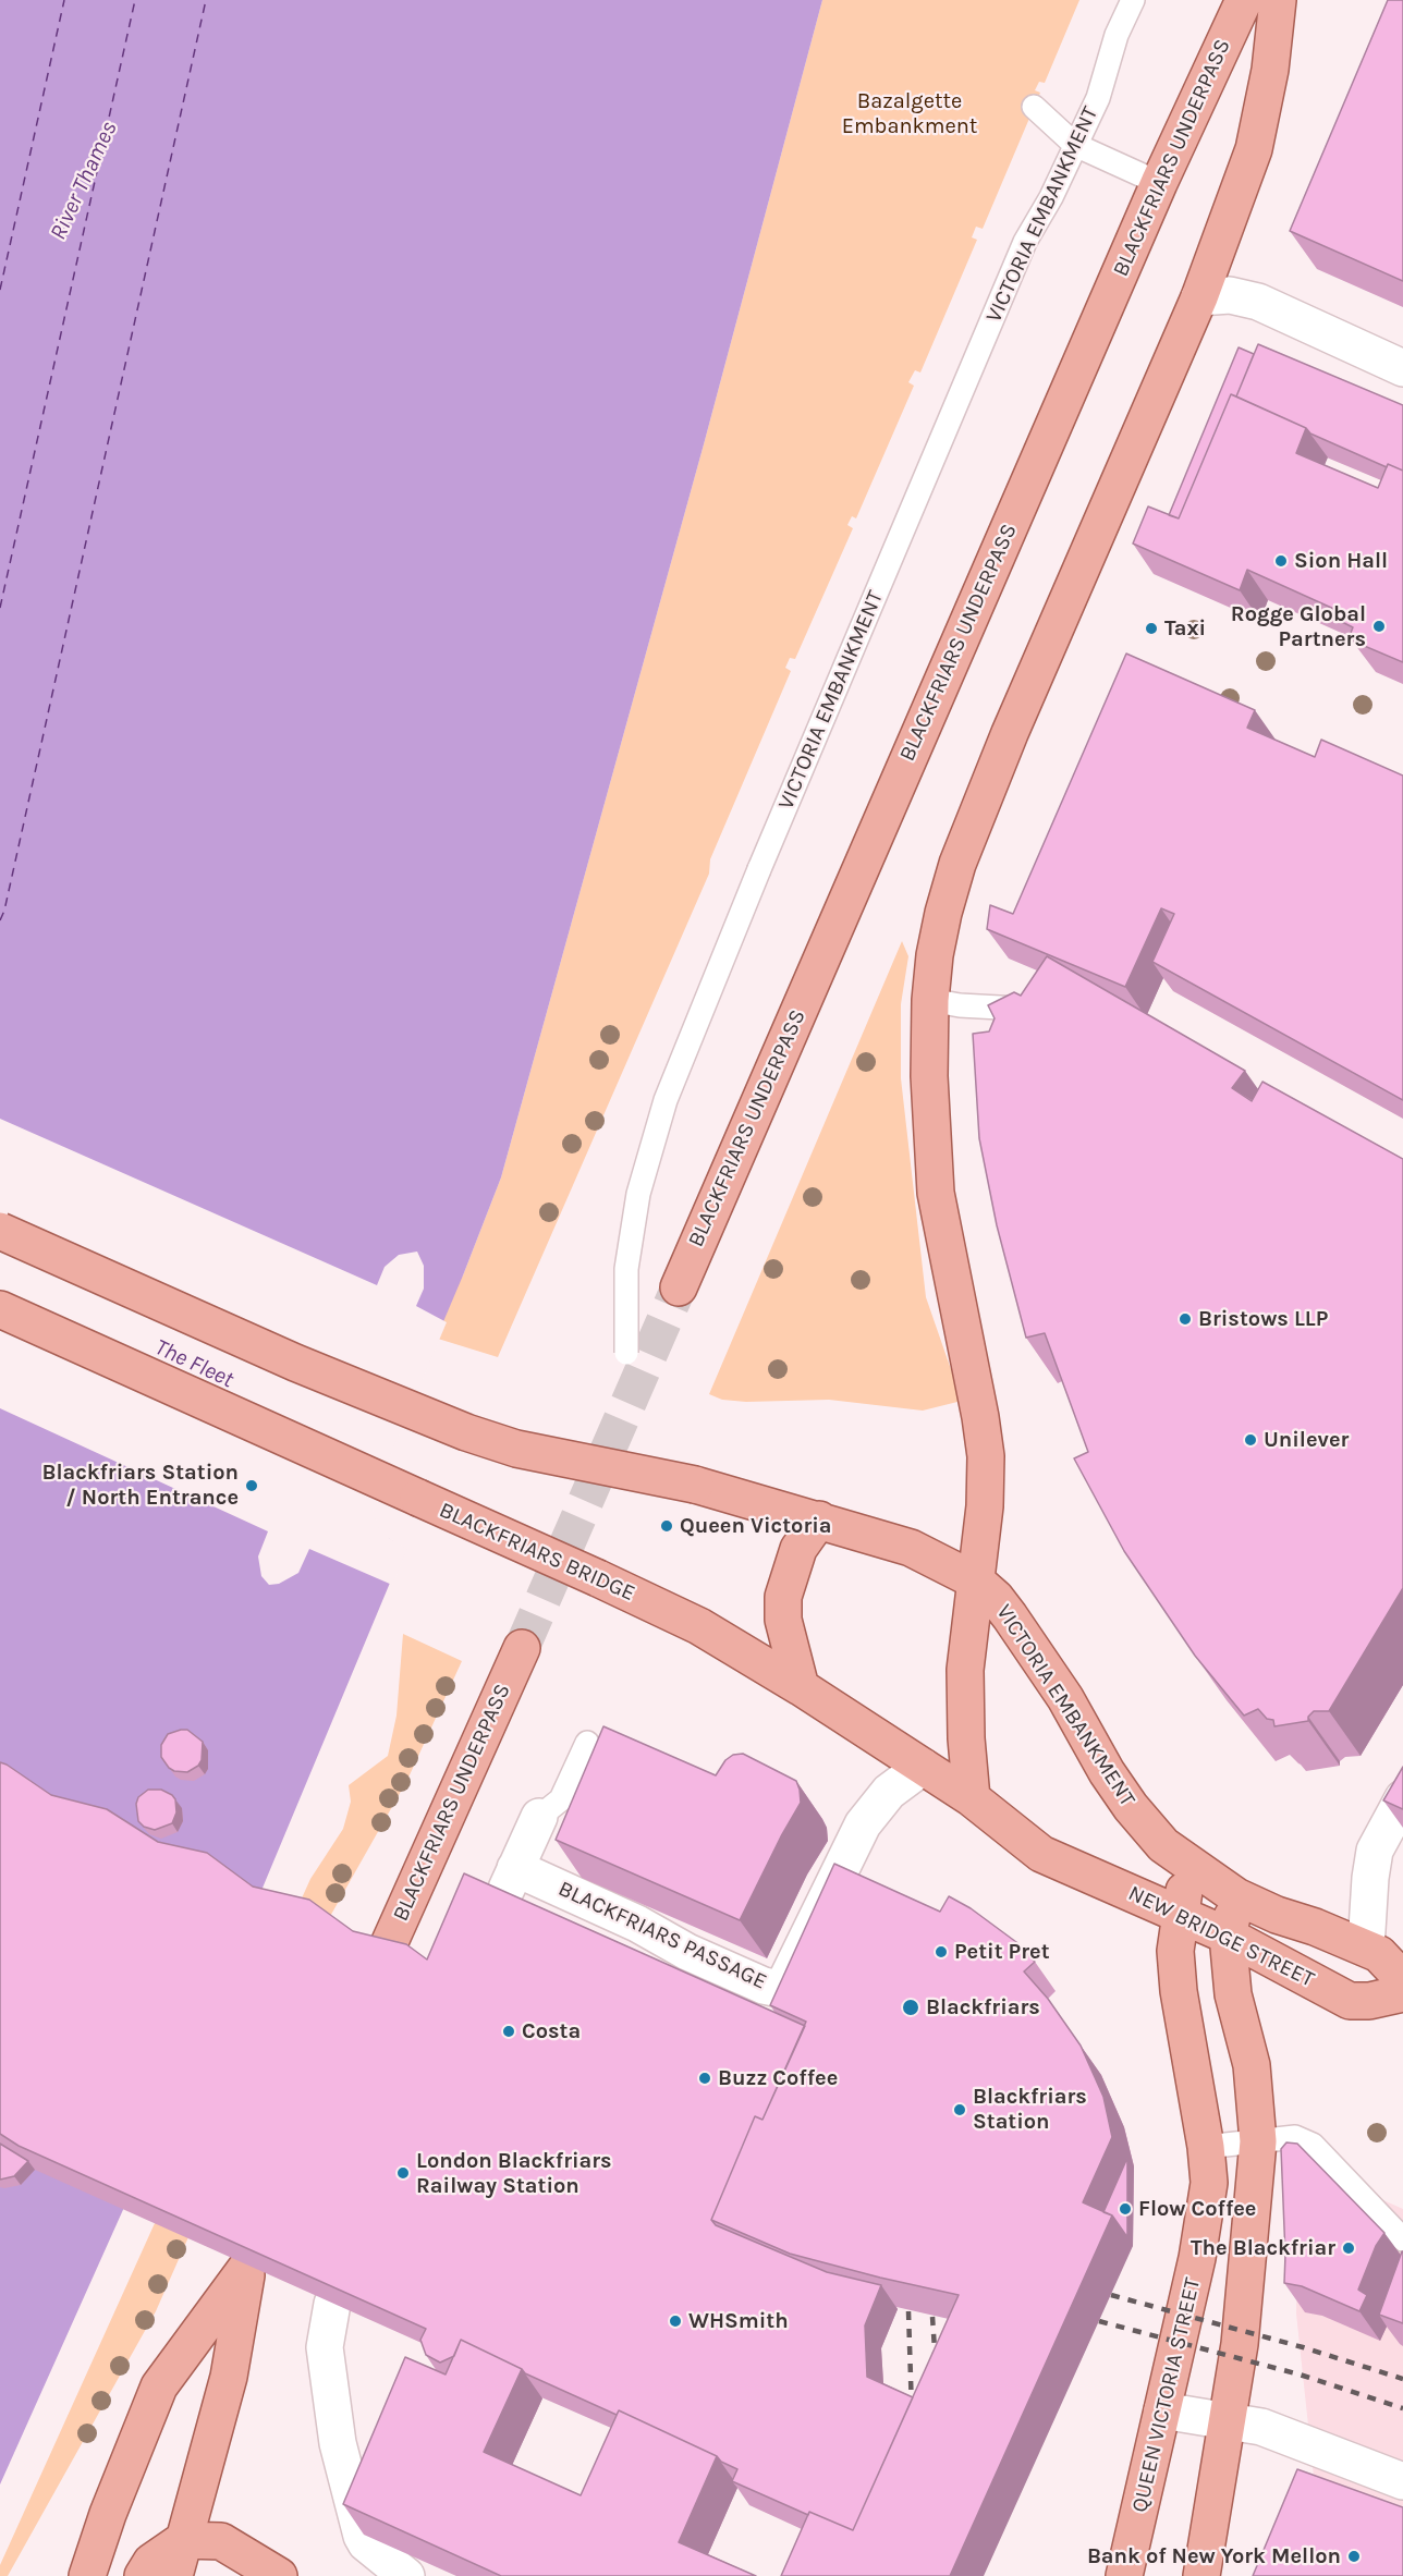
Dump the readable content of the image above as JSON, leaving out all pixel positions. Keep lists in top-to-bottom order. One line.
{"streets":{"main road":["BLACKFRIARS UNDERPASS","VICTORIA EMBANKMENT","BLACKFRIARS BRIDGE","NEW BRIDGE STREET","QUEEN VICTORIA STREET"],"street":["BLACKFRIARS PASSAGE"]},"crossings":[["VICTORIA EMBANKMENT","NEW BRIDGE STREET"],["BLACKFRIARS BRIDGE","BLACKFRIARS PASSAGE"],["BLACKFRIARS BRIDGE","NEW BRIDGE STREET"],["NEW BRIDGE STREET","QUEEN VICTORIA STREET"]],"water":["River Thames","The Fleet"],"parks":["Bazalgette Embankment"],"places":["Sion Hall","Rogge Global Partners","Taxi","Bristows LLP","Unilever","Blackfriars Station / North Entrance","Queen Victoria","Petit Pret","Blackfriars","Costa","Buzz Coffee","Blackfriars Station","London Blackfriars Railway Station","Flow Coffee","The Blackfriar","WHSmith","Bank of New York Mellon"]}
